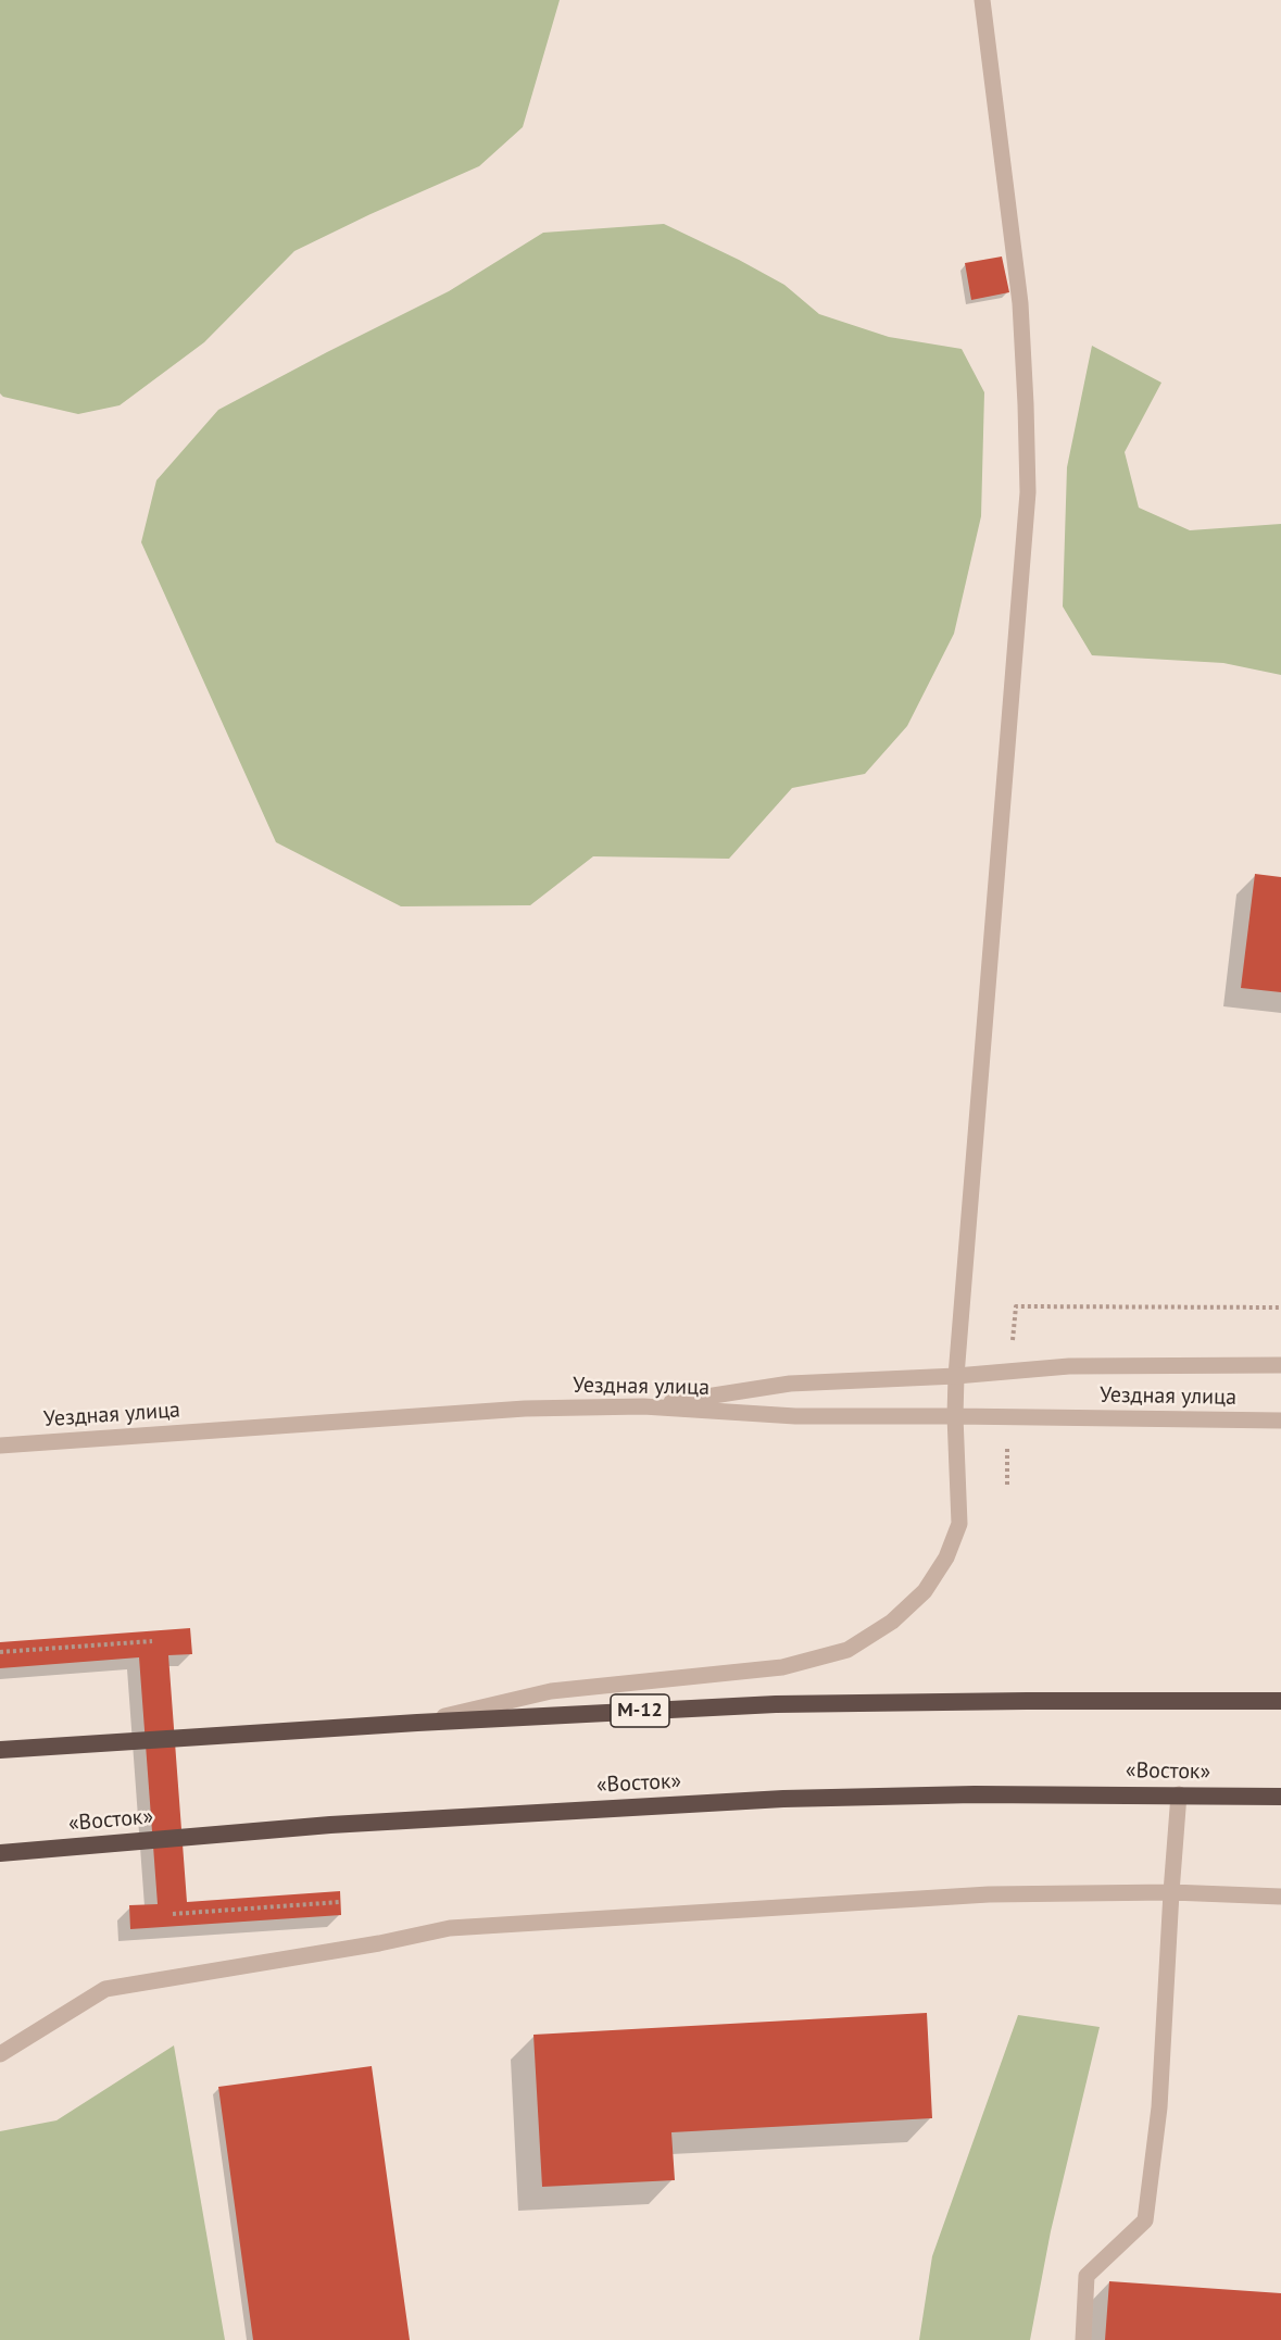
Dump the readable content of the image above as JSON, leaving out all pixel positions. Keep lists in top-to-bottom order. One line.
{"streets":{"highway":["М-12","«Восток»"],"street":["Уездная улица"]}}
